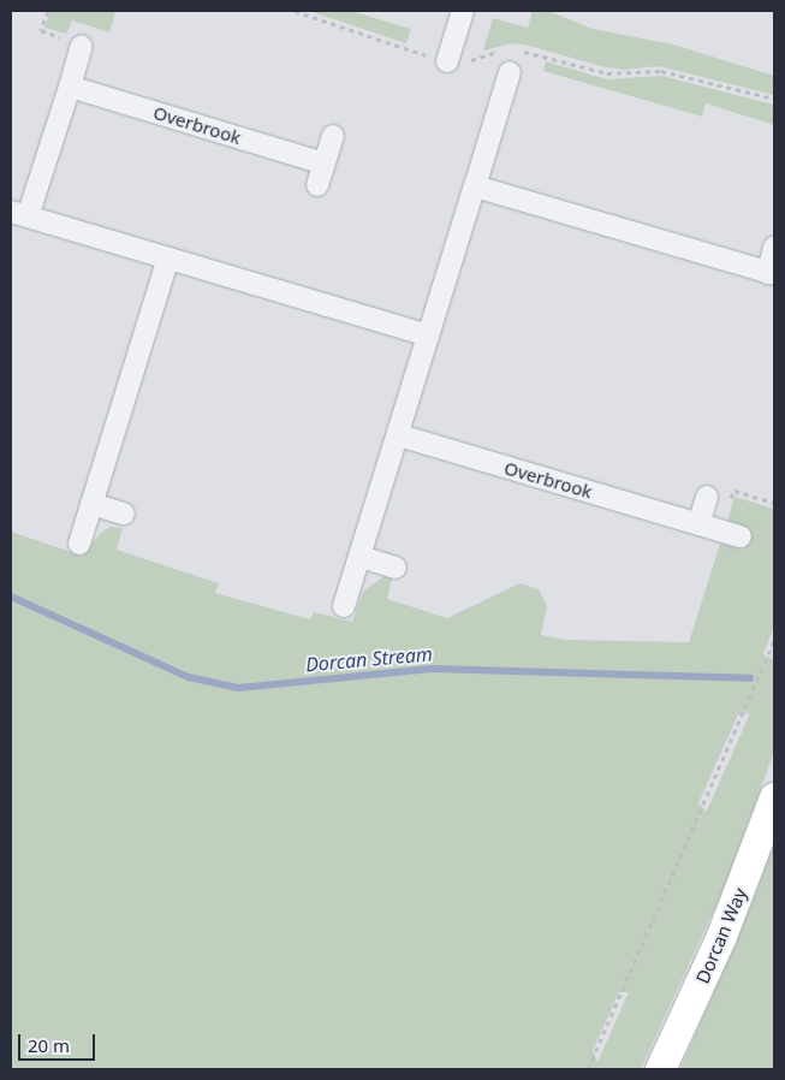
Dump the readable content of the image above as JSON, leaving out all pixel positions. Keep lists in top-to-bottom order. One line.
{"streets":{"main road":["Dorcan Way"],"street":["Overbrook"]},"water":["Dorcan Stream"],"scale_bar":"20 m"}
